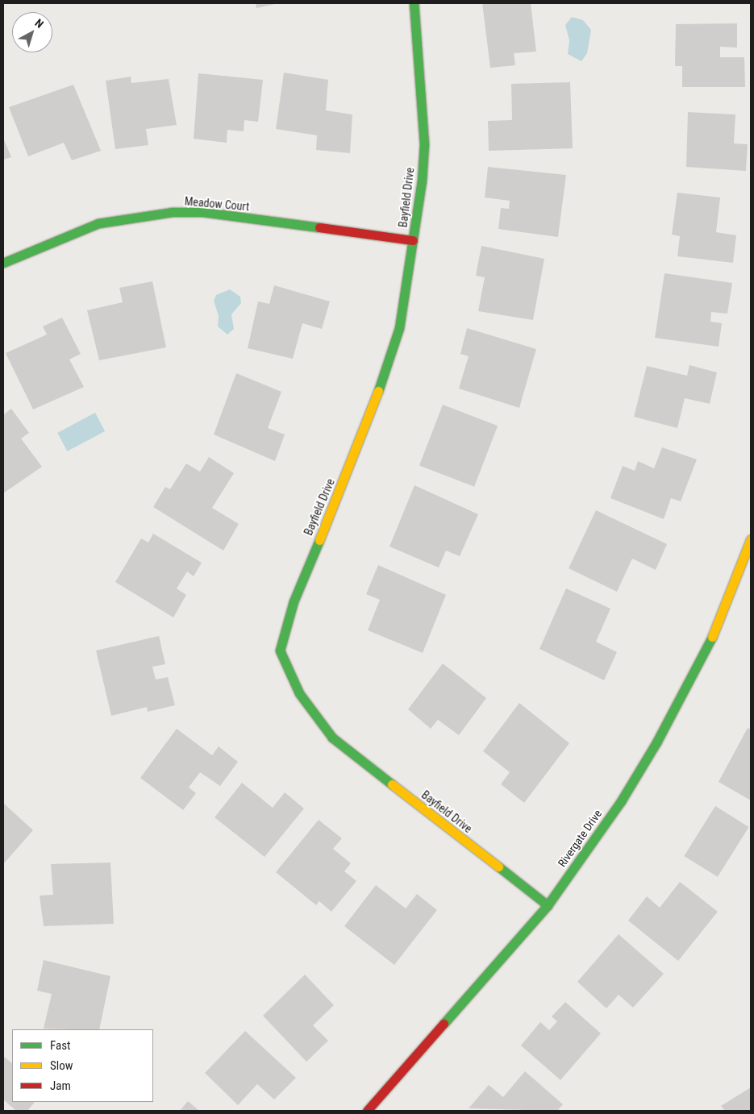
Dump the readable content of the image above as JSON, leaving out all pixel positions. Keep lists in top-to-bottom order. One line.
{"streets":{"street":["Bayfield Drive","Meadow Court","Rivergate Drive"]},"crossings":[["Bayfield Drive","Meadow Court"],["Bayfield Drive","Rivergate Drive"]],"legend":["Fast","Slow","Jam"],"north":"top right"}
